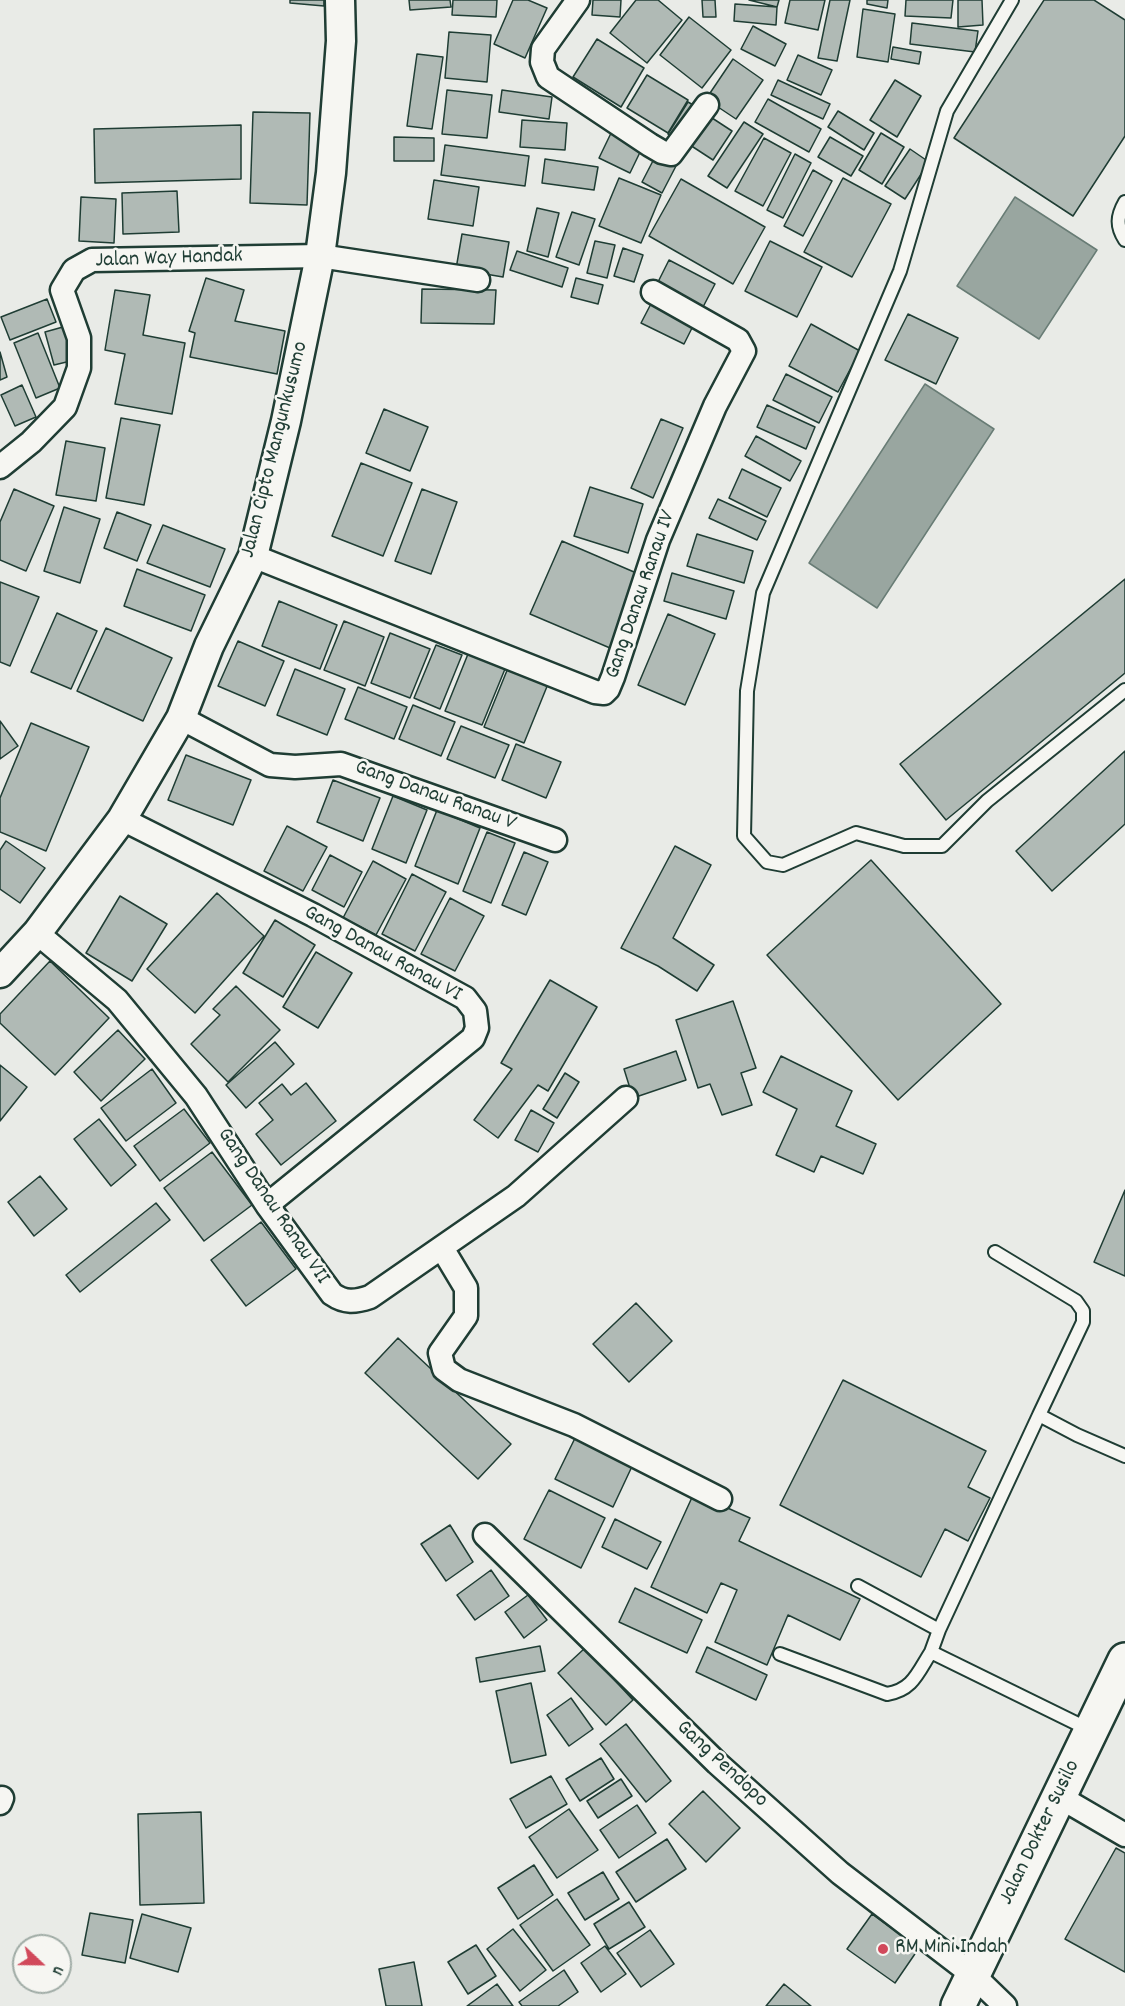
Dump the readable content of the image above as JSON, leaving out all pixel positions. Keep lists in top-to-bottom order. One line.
{"streets":{"main road":["Jalan Dokter Susilo"],"street":["Jalan Way Handak","Jalan Cipto Mangunkusumo","Gang Danau Ranau IV","Gang Danau Ranau V","Gang Danau Ranau VI","Gang Danau Ranau VII","Gang Pendopo"]},"crossings":[["Jalan Way Handak","Jalan Cipto Mangunkusumo"],["Jalan Cipto Mangunkusumo","Gang Danau Ranau IV"],["Jalan Cipto Mangunkusumo","Gang Danau Ranau V"],["Jalan Cipto Mangunkusumo","Gang Danau Ranau VI"],["Jalan Cipto Mangunkusumo","Gang Danau Ranau VII"],["Gang Danau Ranau VI","Gang Danau Ranau VII"],["Gang Pendopo","Jalan Dokter Susilo"]],"places":["RM Mini Indah"],"north":"right"}
